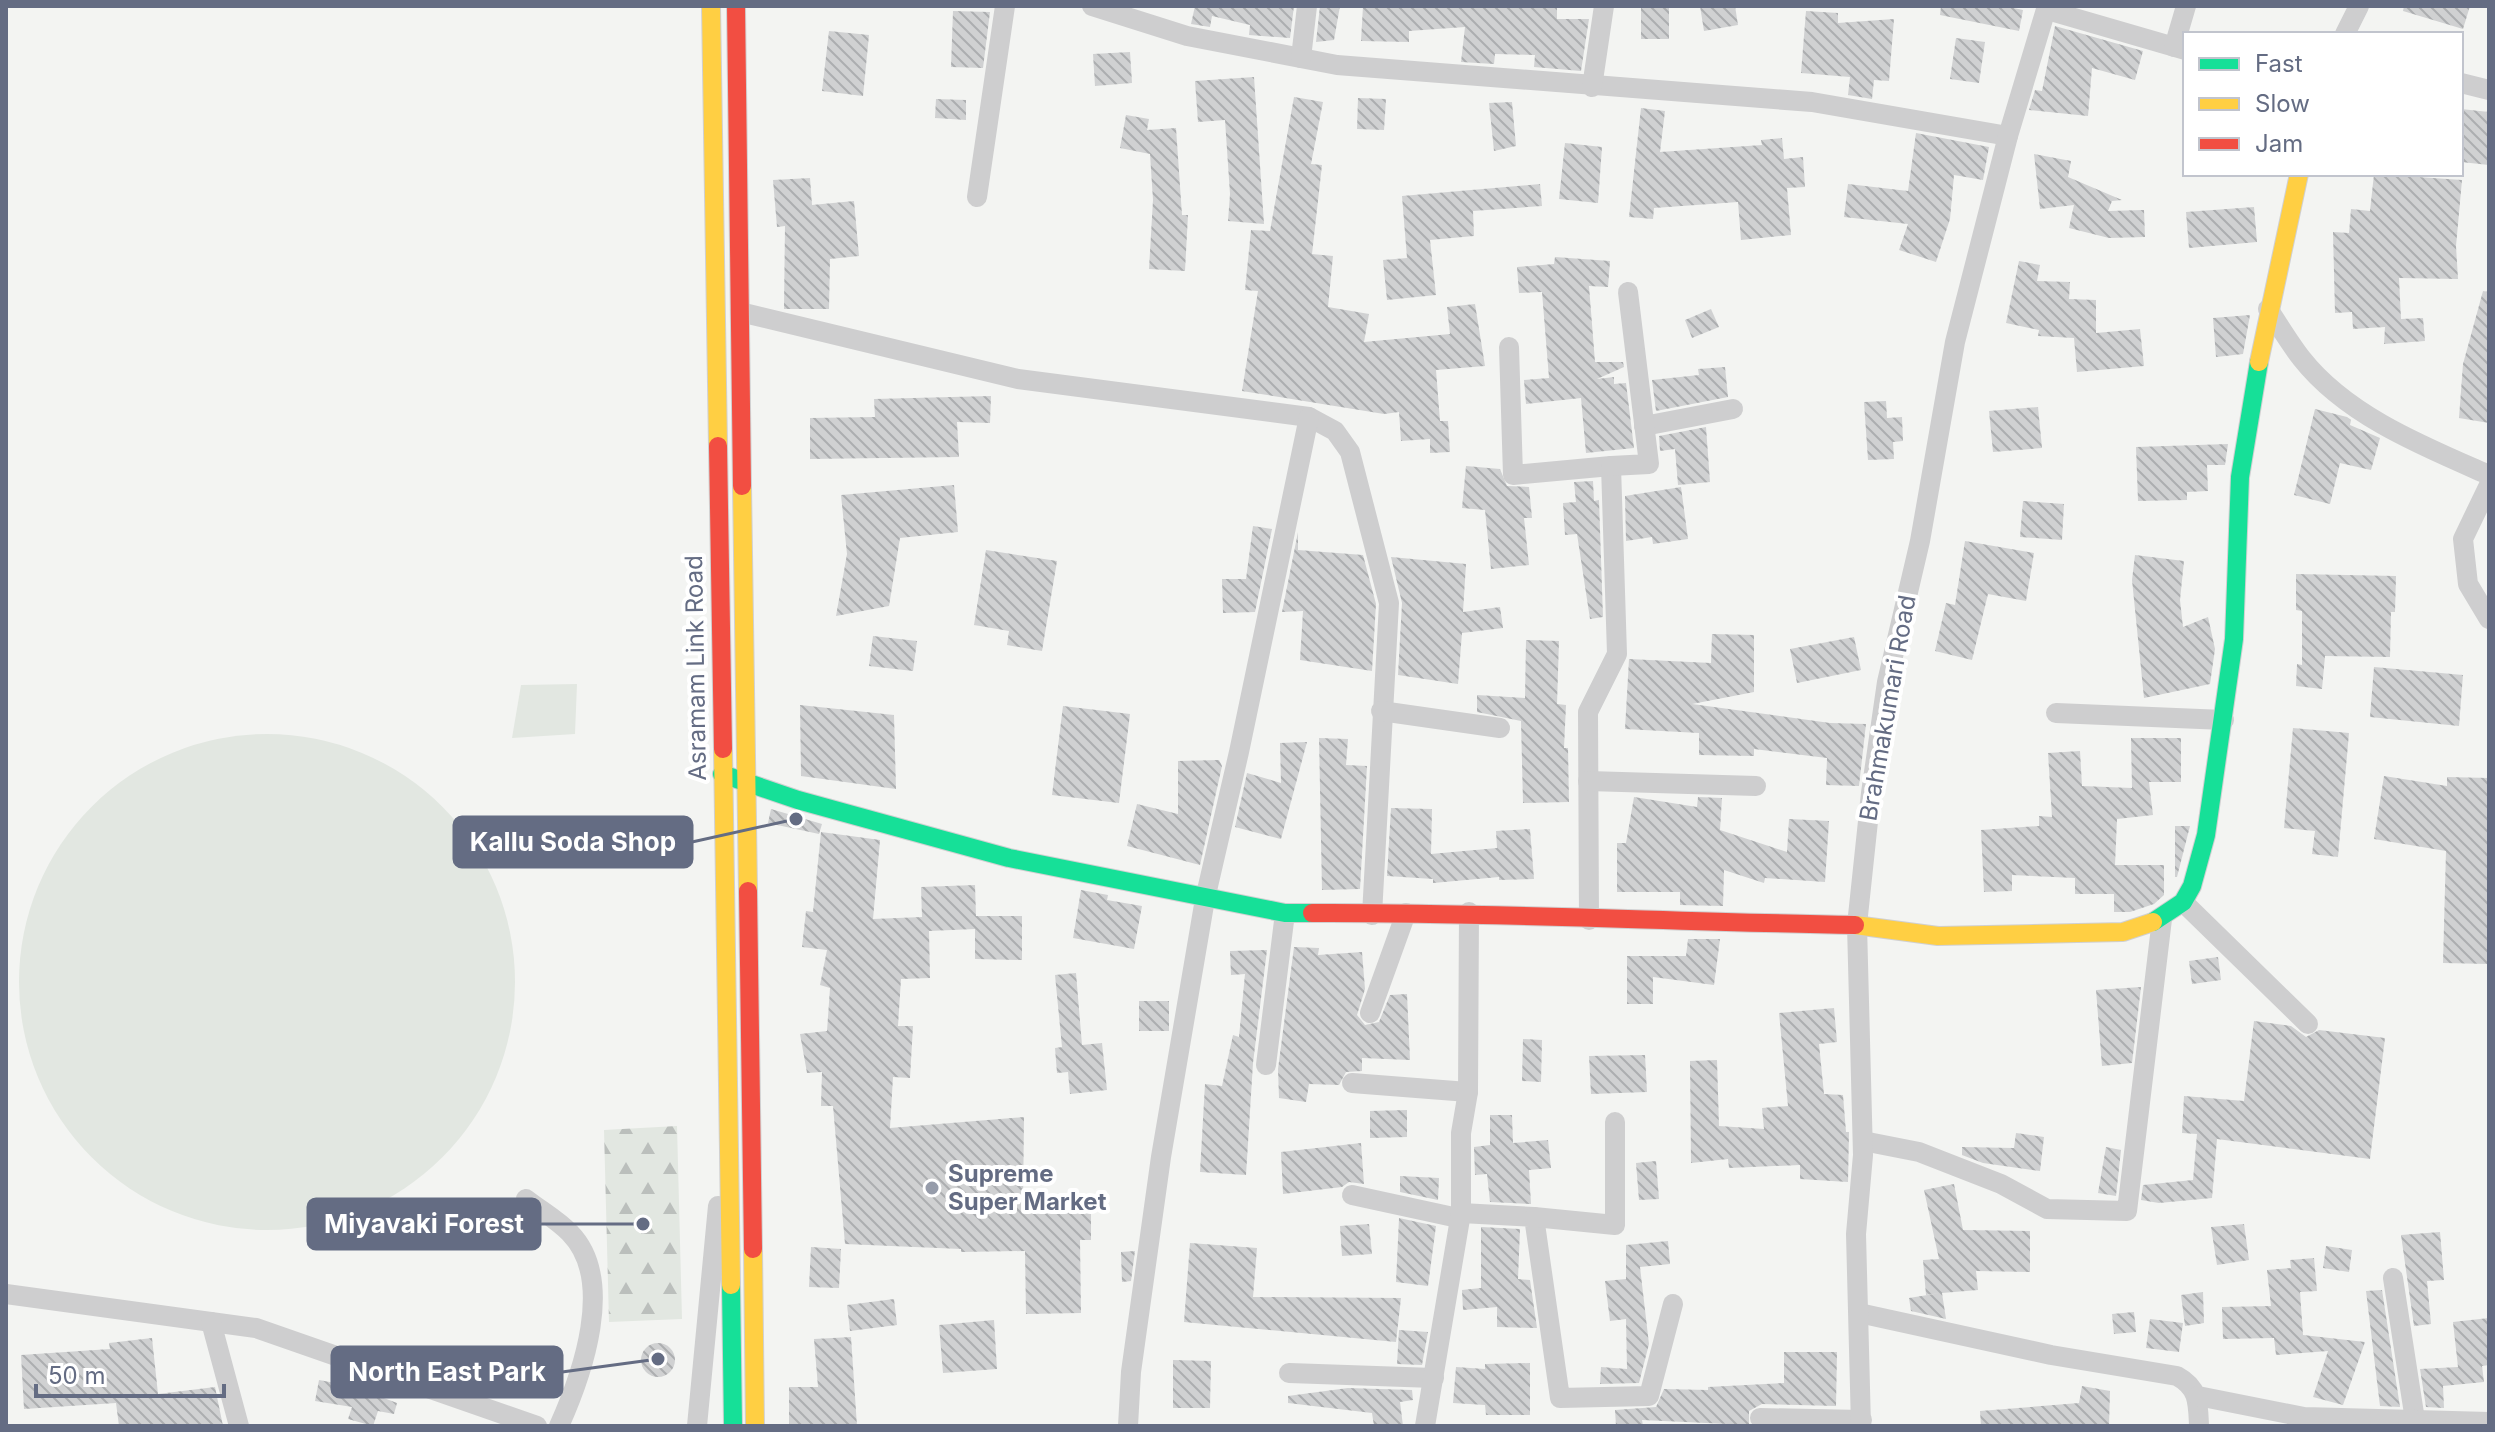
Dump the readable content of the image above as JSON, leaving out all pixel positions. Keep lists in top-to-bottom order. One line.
{"streets":{"main road":["Asramam Link Road"],"street":["Brahmakumari Road"]},"places":["Kallu Soda Shop","Supreme Super Market","Miyavaki Forest","North East Park"],"legend":["Fast","Slow","Jam"],"scale_bar":"50 m"}
